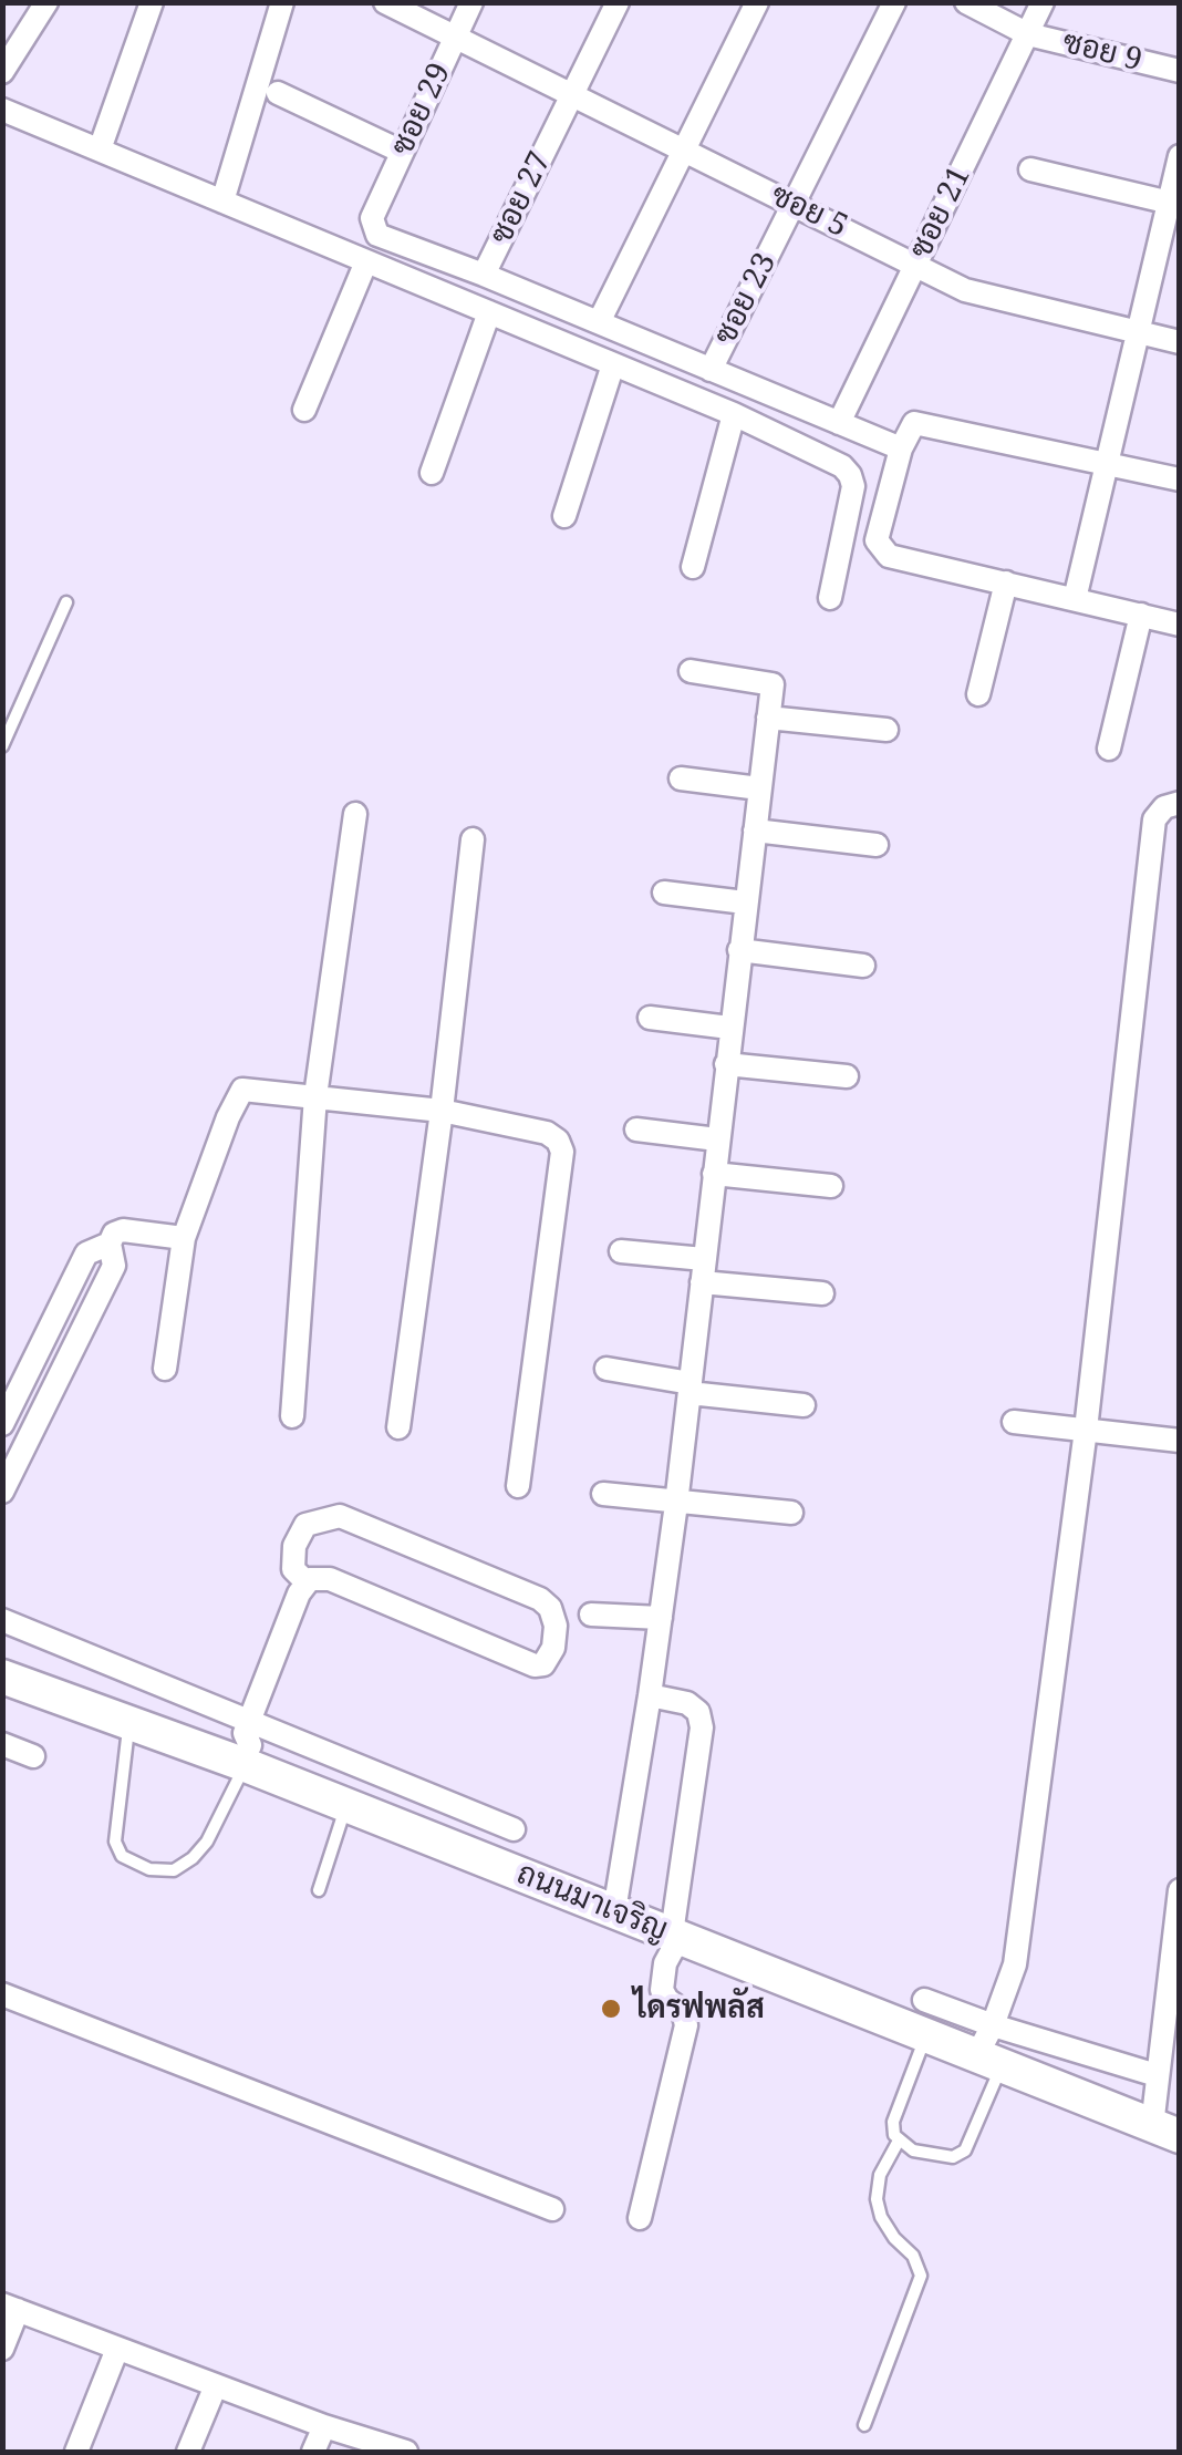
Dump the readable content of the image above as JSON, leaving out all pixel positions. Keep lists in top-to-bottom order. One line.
{"streets":{"main road":["ถนนมาเจริญ"],"street":["ซอย 9","ซอย 29","ซอย 27","ซอย 5","ซอย 21","ซอย 23"]},"crossings":[["ซอย 9","ซอย 21"],["ซอย 29","ซอย 27"],["ซอย 29","ซอย 5"],["ซอย 27","ซอย 5"],["ซอย 27","ซอย 23"],["ซอย 5","ซอย 21"],["ซอย 5","ซอย 23"]],"places":["ไดรฟพลัส"]}
